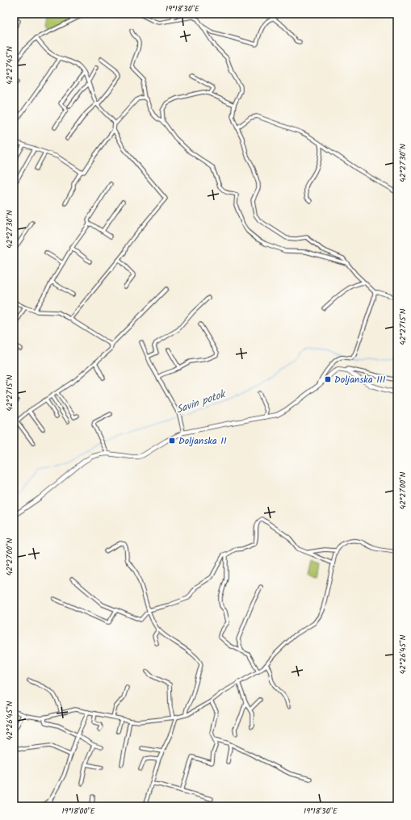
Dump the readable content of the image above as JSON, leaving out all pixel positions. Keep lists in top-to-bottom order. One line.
{"water":["Savin potok"],"places":{"transit":["Doljanska III","Doljanska II"]},"coordinates":["19°18'30\"E","42°27'45\"N","42°27'30\"N","42°27'15\"N","42°27'00\"N","42°26'45\"N","19°18'00\"E"]}
